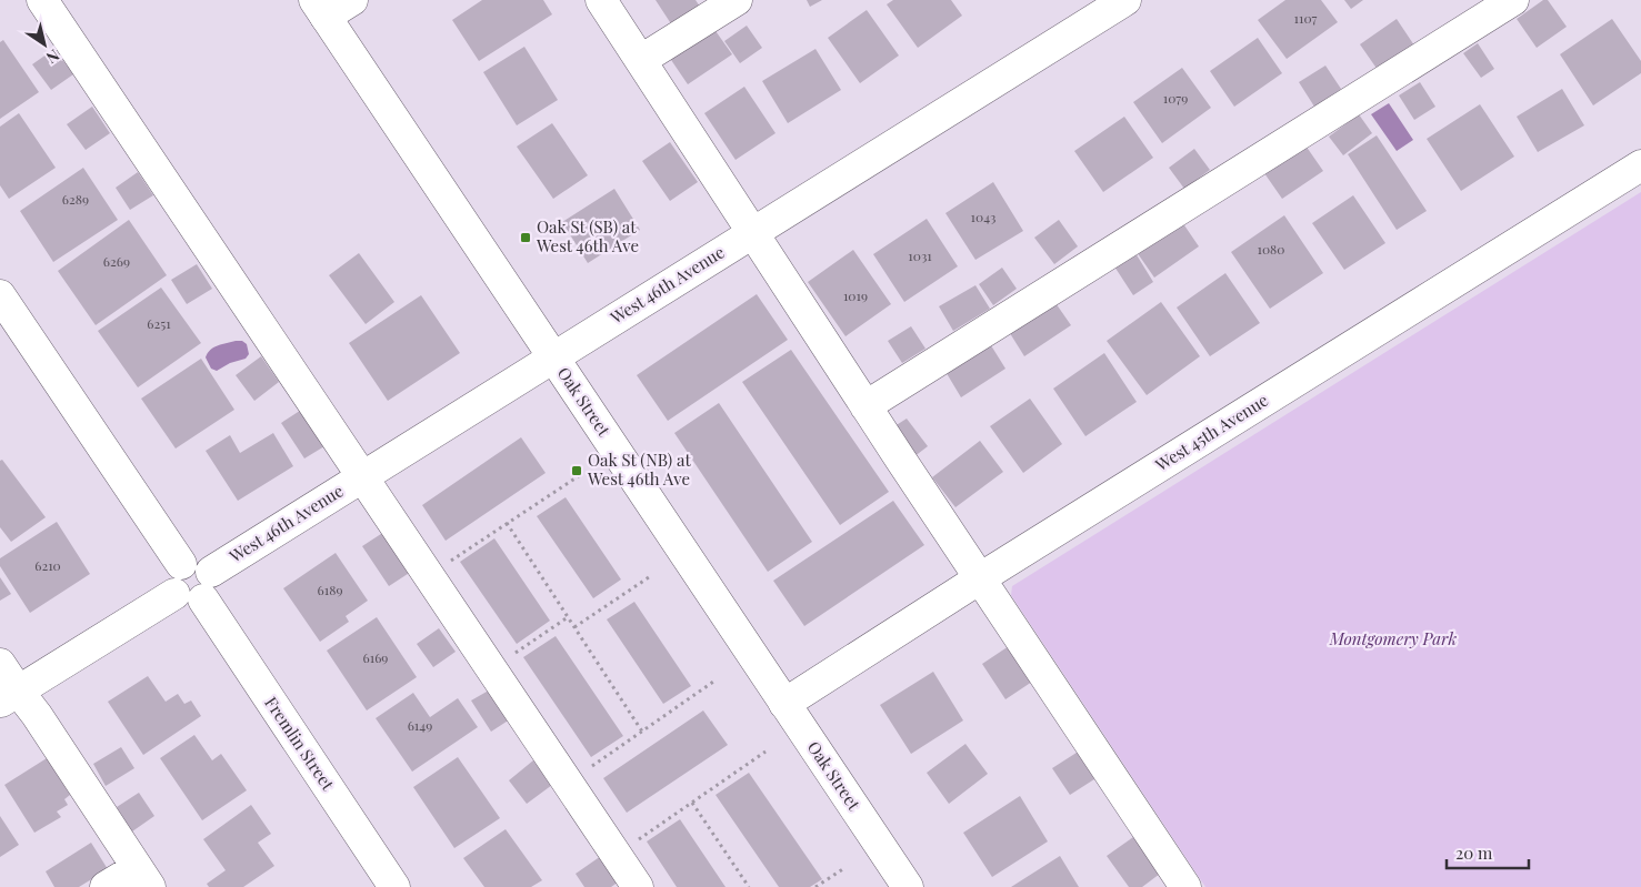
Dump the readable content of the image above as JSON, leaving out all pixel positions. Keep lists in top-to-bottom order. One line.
{"streets":{"street":["West 46th Avenue","Oak Street","West 45th Avenue","Fremlin Street"]},"crossings":[["West 46th Avenue","Oak Street"],["West 46th Avenue","Fremlin Street"],["Oak Street","West 45th Avenue"]],"parks":["Montgomery Park"],"places":{"transit":["Oak St (SB) at West 46th Ave","Oak St (NB) at West 46th Ave"]},"house_numbers":["1107","1079","6289","1043","1080","1031","6269","1019","6251","6210","6189","6169","6149"],"scale_bar":"20 m","north":"bottom right"}
